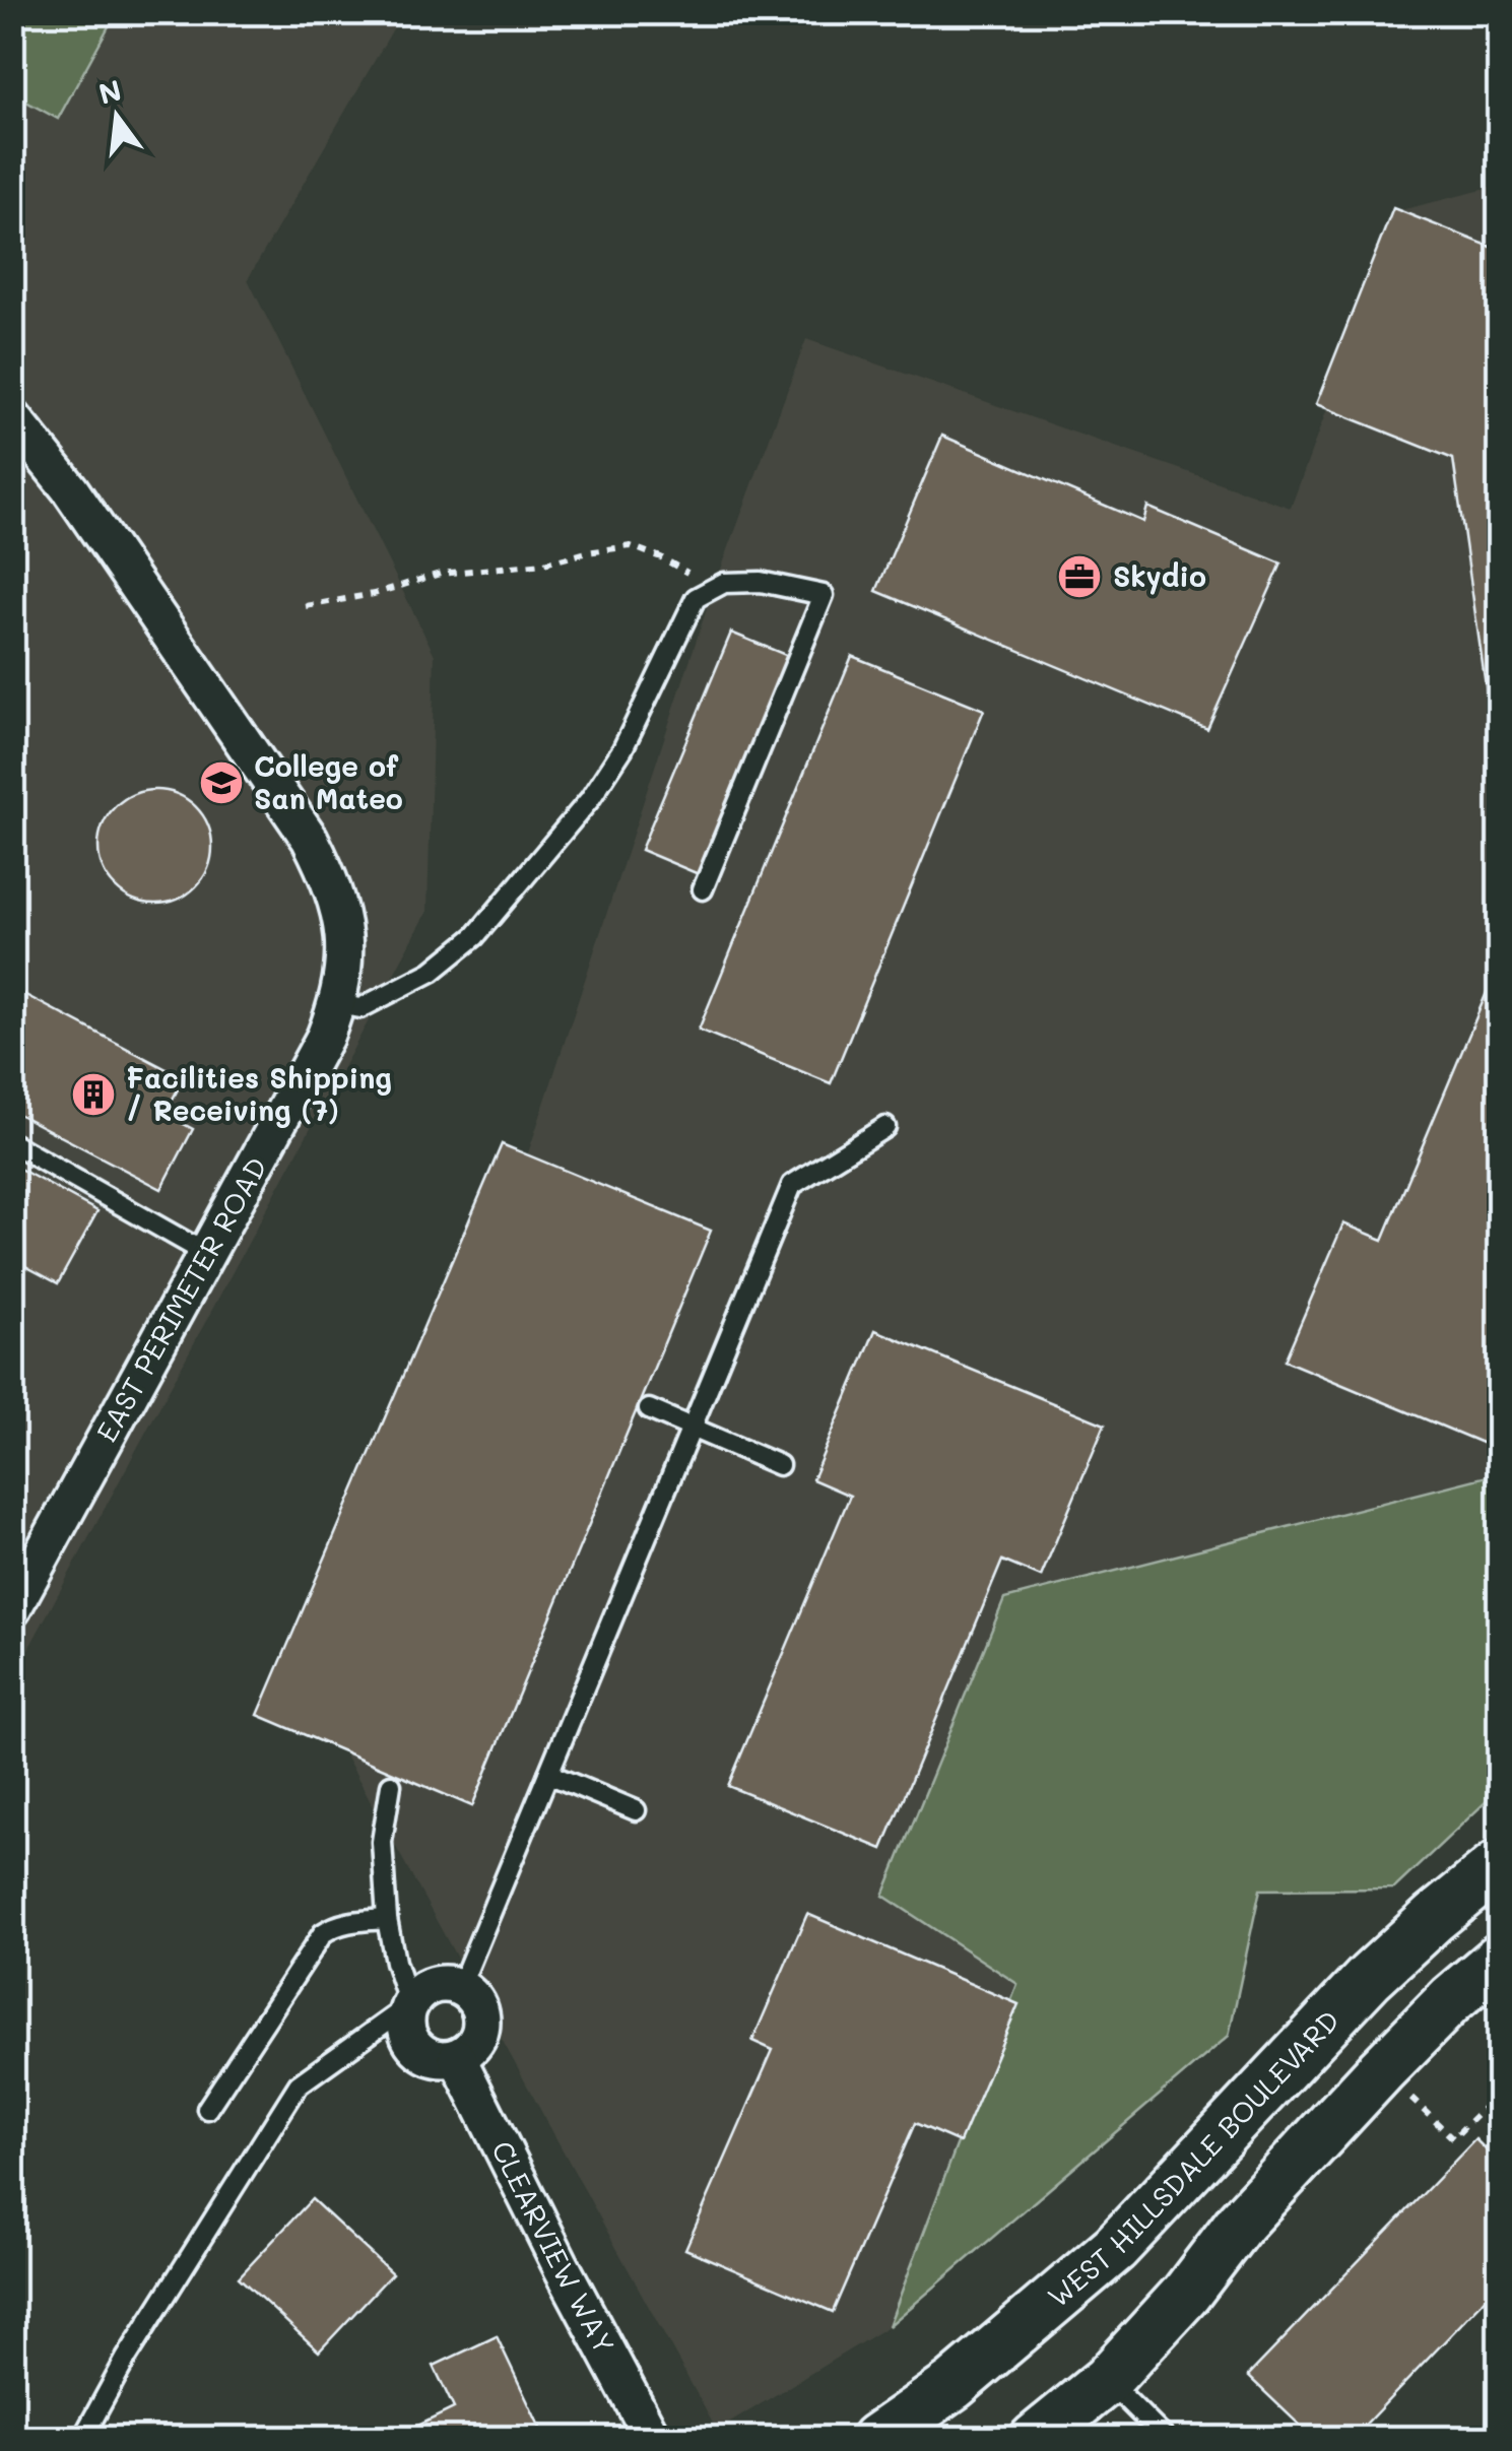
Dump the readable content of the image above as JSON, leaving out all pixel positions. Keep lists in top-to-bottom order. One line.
{"streets":{"main road":["WEST HILLSDALE BOULEVARD"],"street":["EAST PERIMETER ROAD","CLEARVIEW WAY"]},"places":{"office":["Skydio"],"school or university":["College of San Mateo"],"building":["Facilities Shipping / Receiving (7)"]},"north":"top"}
